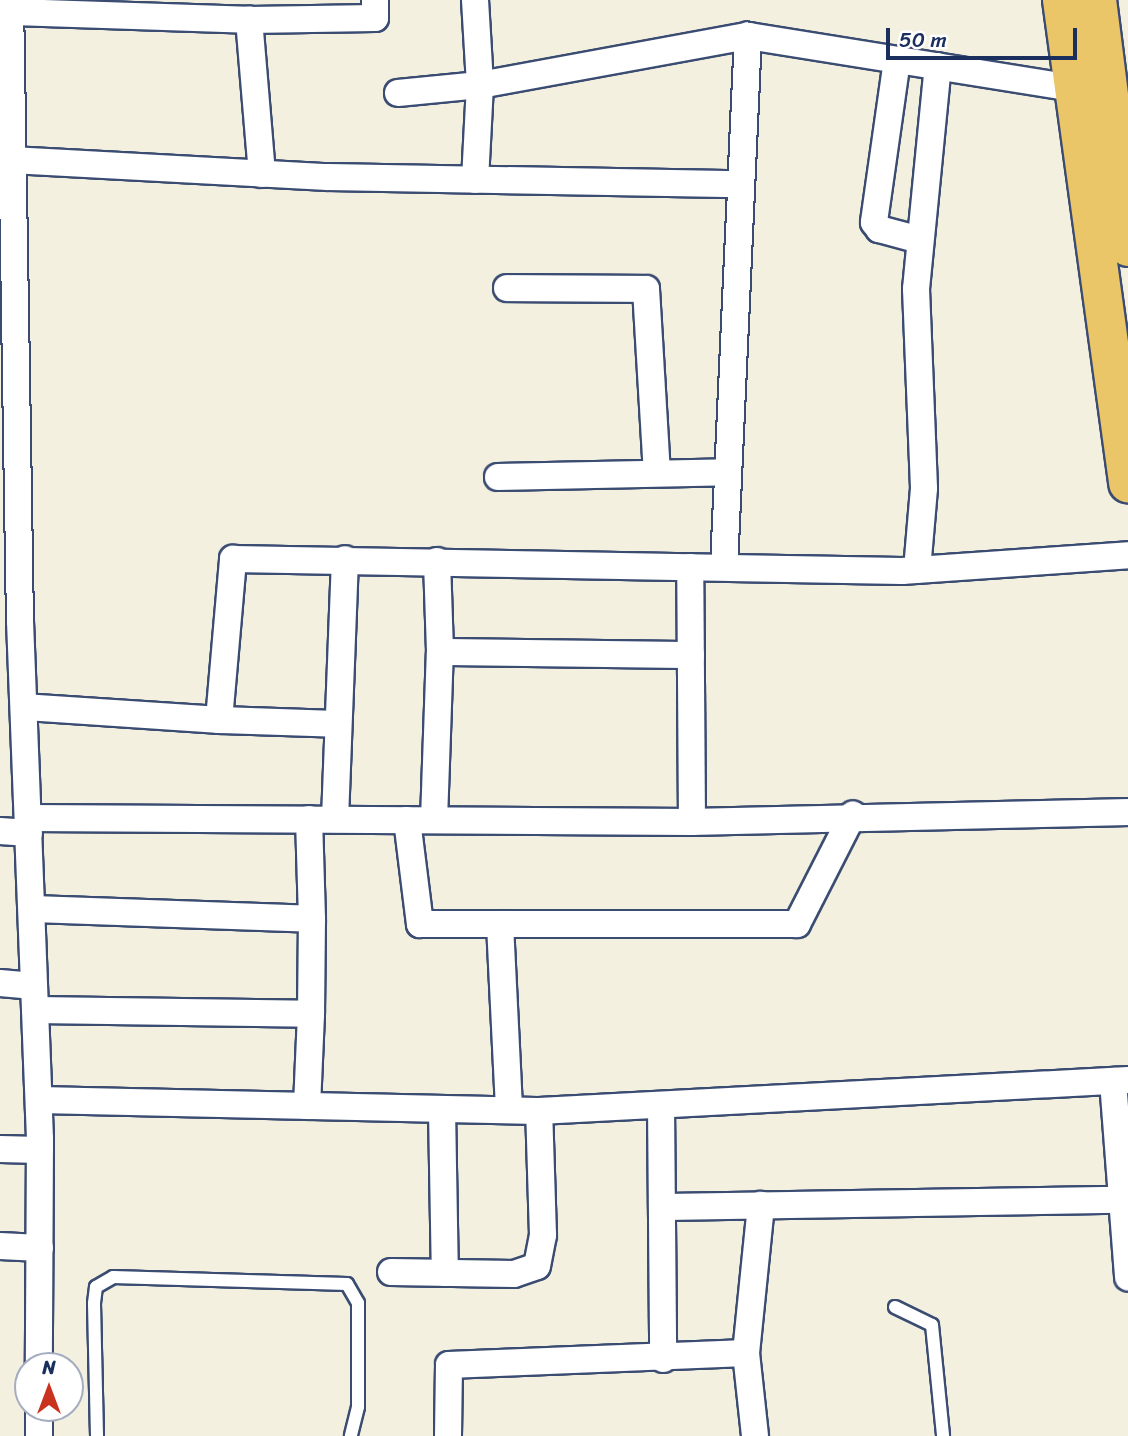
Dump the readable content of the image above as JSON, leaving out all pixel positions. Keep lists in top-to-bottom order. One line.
{"scale_bar":"50 m","north":"top"}
